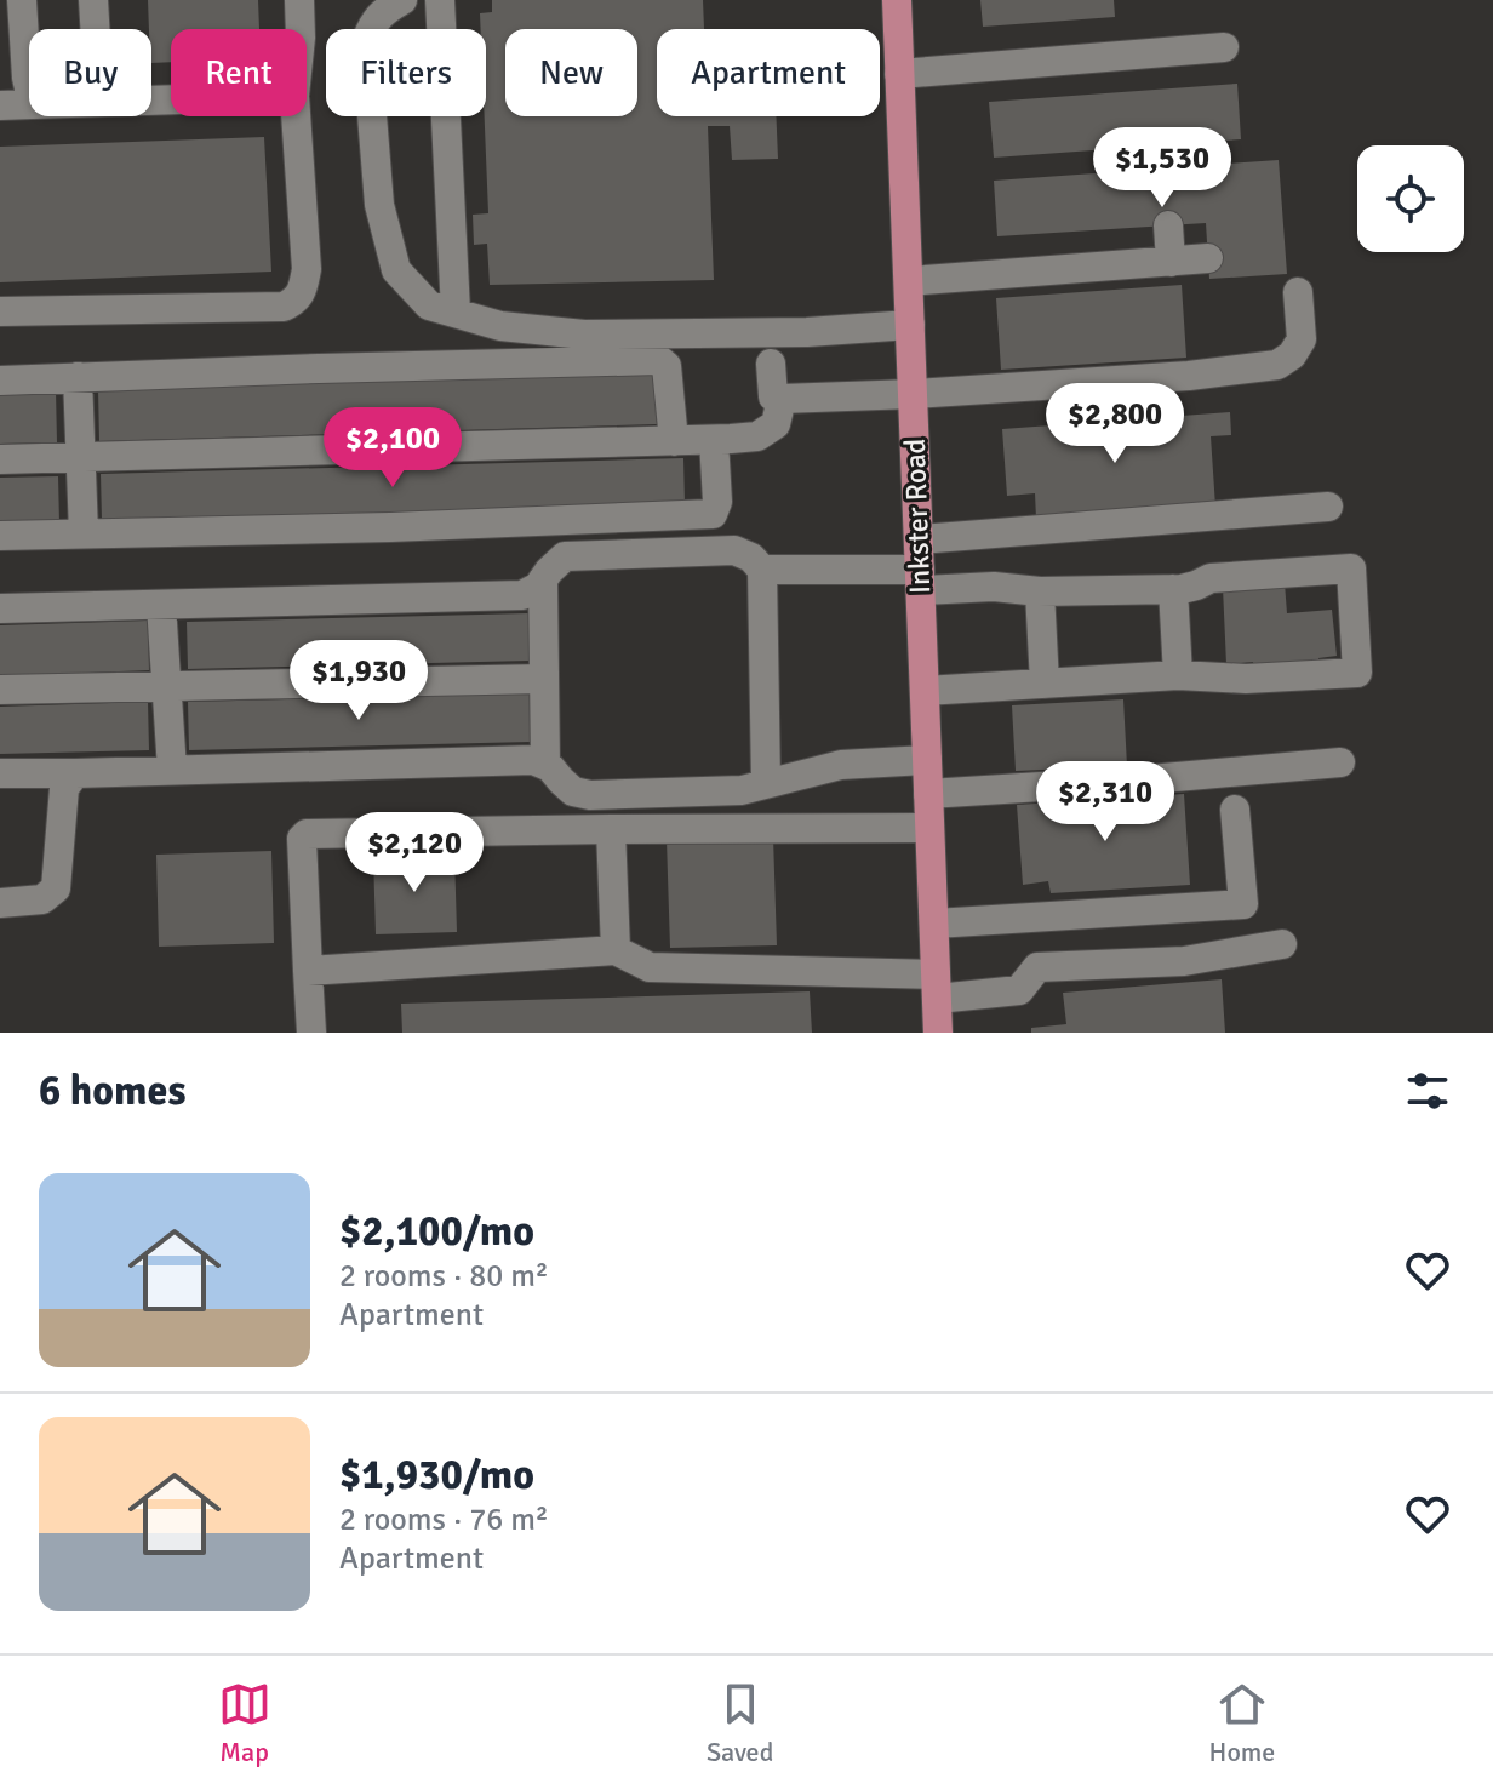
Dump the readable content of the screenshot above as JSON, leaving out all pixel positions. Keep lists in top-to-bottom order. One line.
{"streets":{"main road":["Inkster Road"]},"page":{"chip":["Buy","Rent","Filters","New","Apartment"],"price":["$1,530","$2,800","$2,100","$1,930","$2,310","$2,120"],"heading":"6 homes","list":[{"name":"$2,100/mo","note":"2 rooms · 80 m² · Apartment"},{"name":"$1,930/mo","note":"2 rooms · 76 m² · Apartment"}],"tabs":["Map","Saved","Home"]}}
